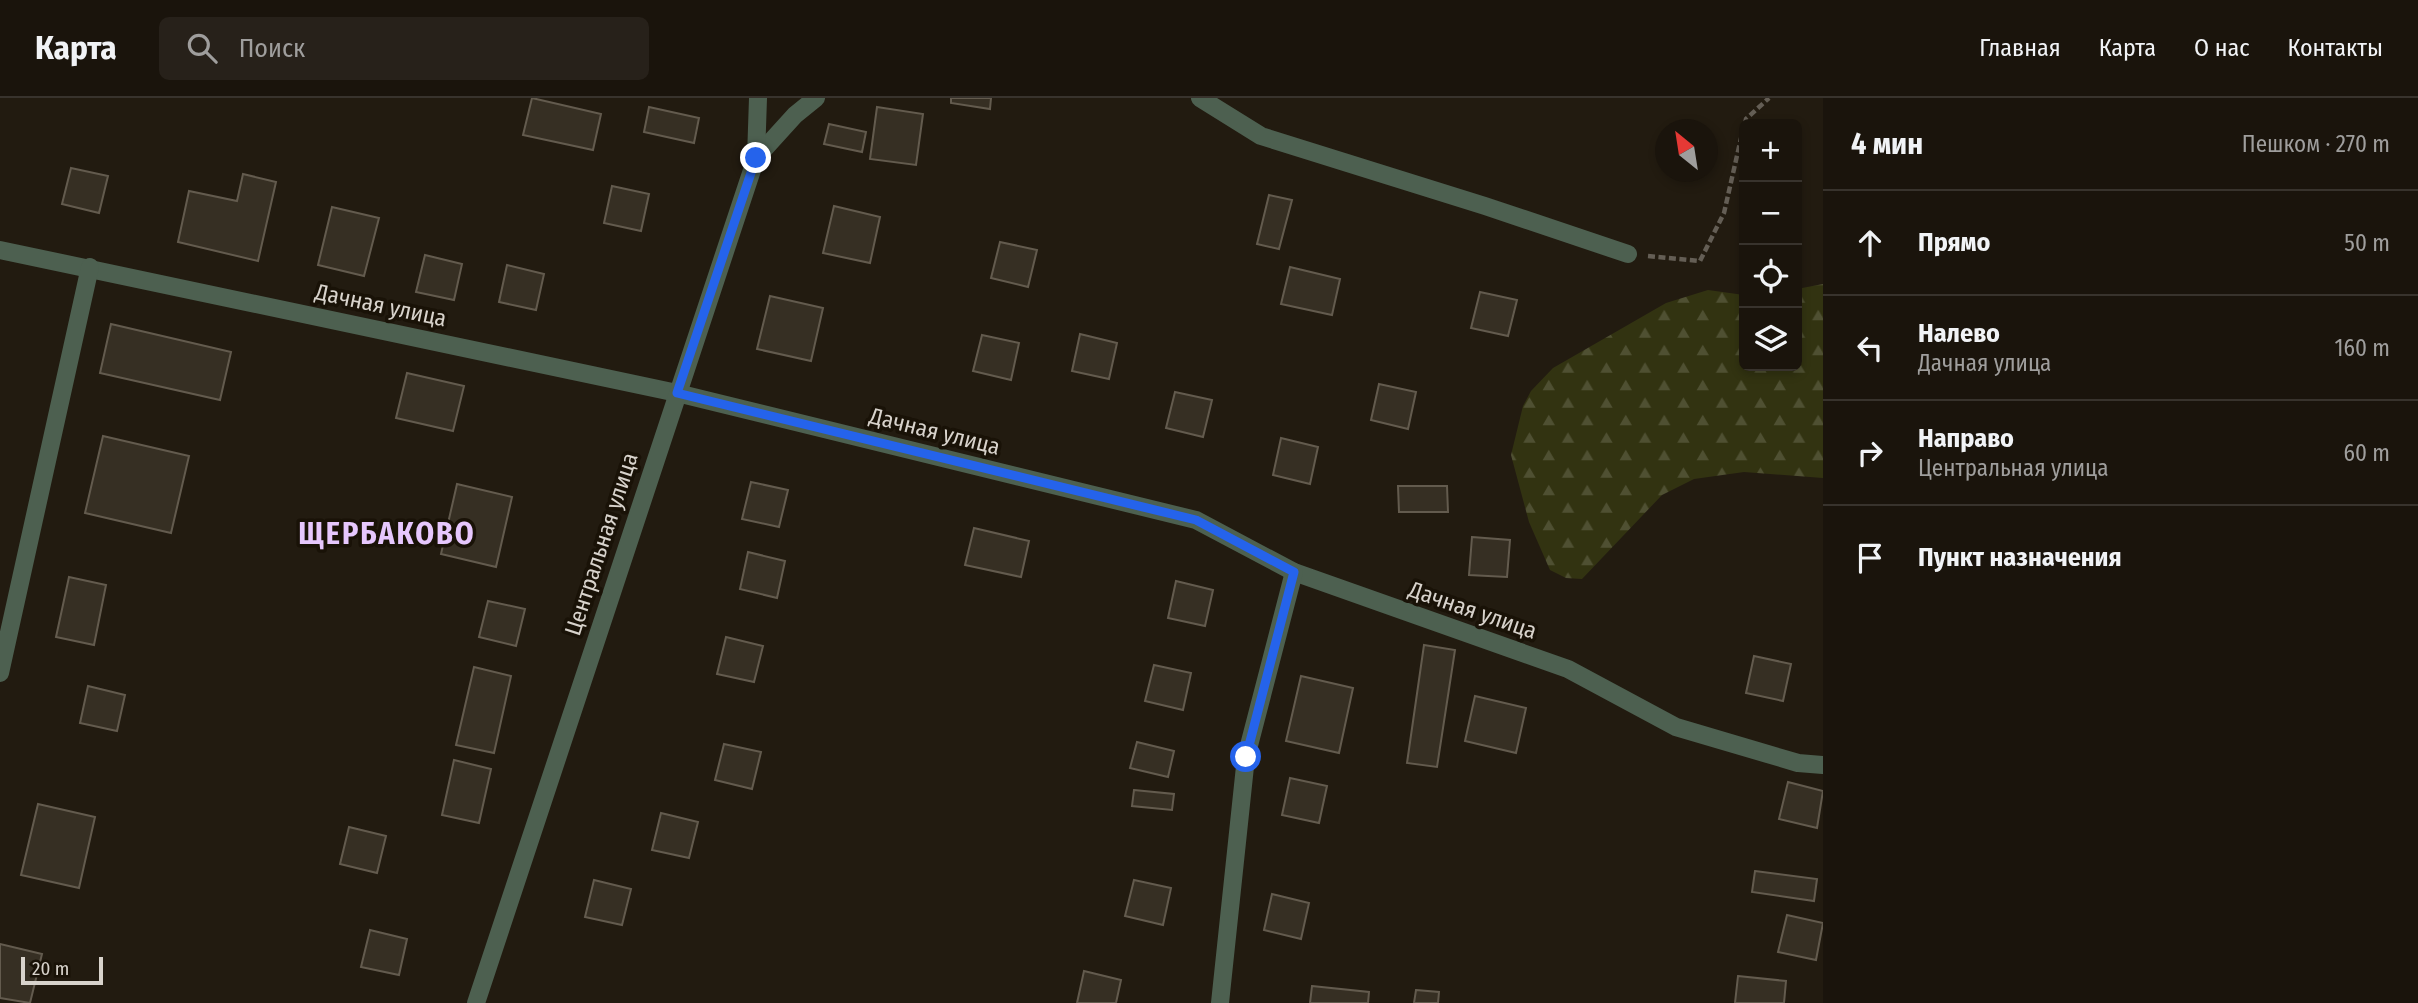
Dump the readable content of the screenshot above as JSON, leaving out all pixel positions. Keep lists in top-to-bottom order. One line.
{"streets":{"street":["Дачная улица","Центральная улица"]},"crossings":[["Дачная улица","Центральная улица"]],"districts":["ЩЕРБАКОВО"],"scale_bar":"20 m","north":"top left","page":{"header":"Карта","search":"Поиск","nav":["Главная","Карта","О нас","Контакты"],"heading":["4 мин","Пешком · 270 m"],"map_buttons":["+","−"],"list":[["Прямо","50 m"],["Налево","Дачная улица","160 m"],["Направо","Центральная улица","60 m"],"Пункт назначения"],"scale":"20 m"}}
